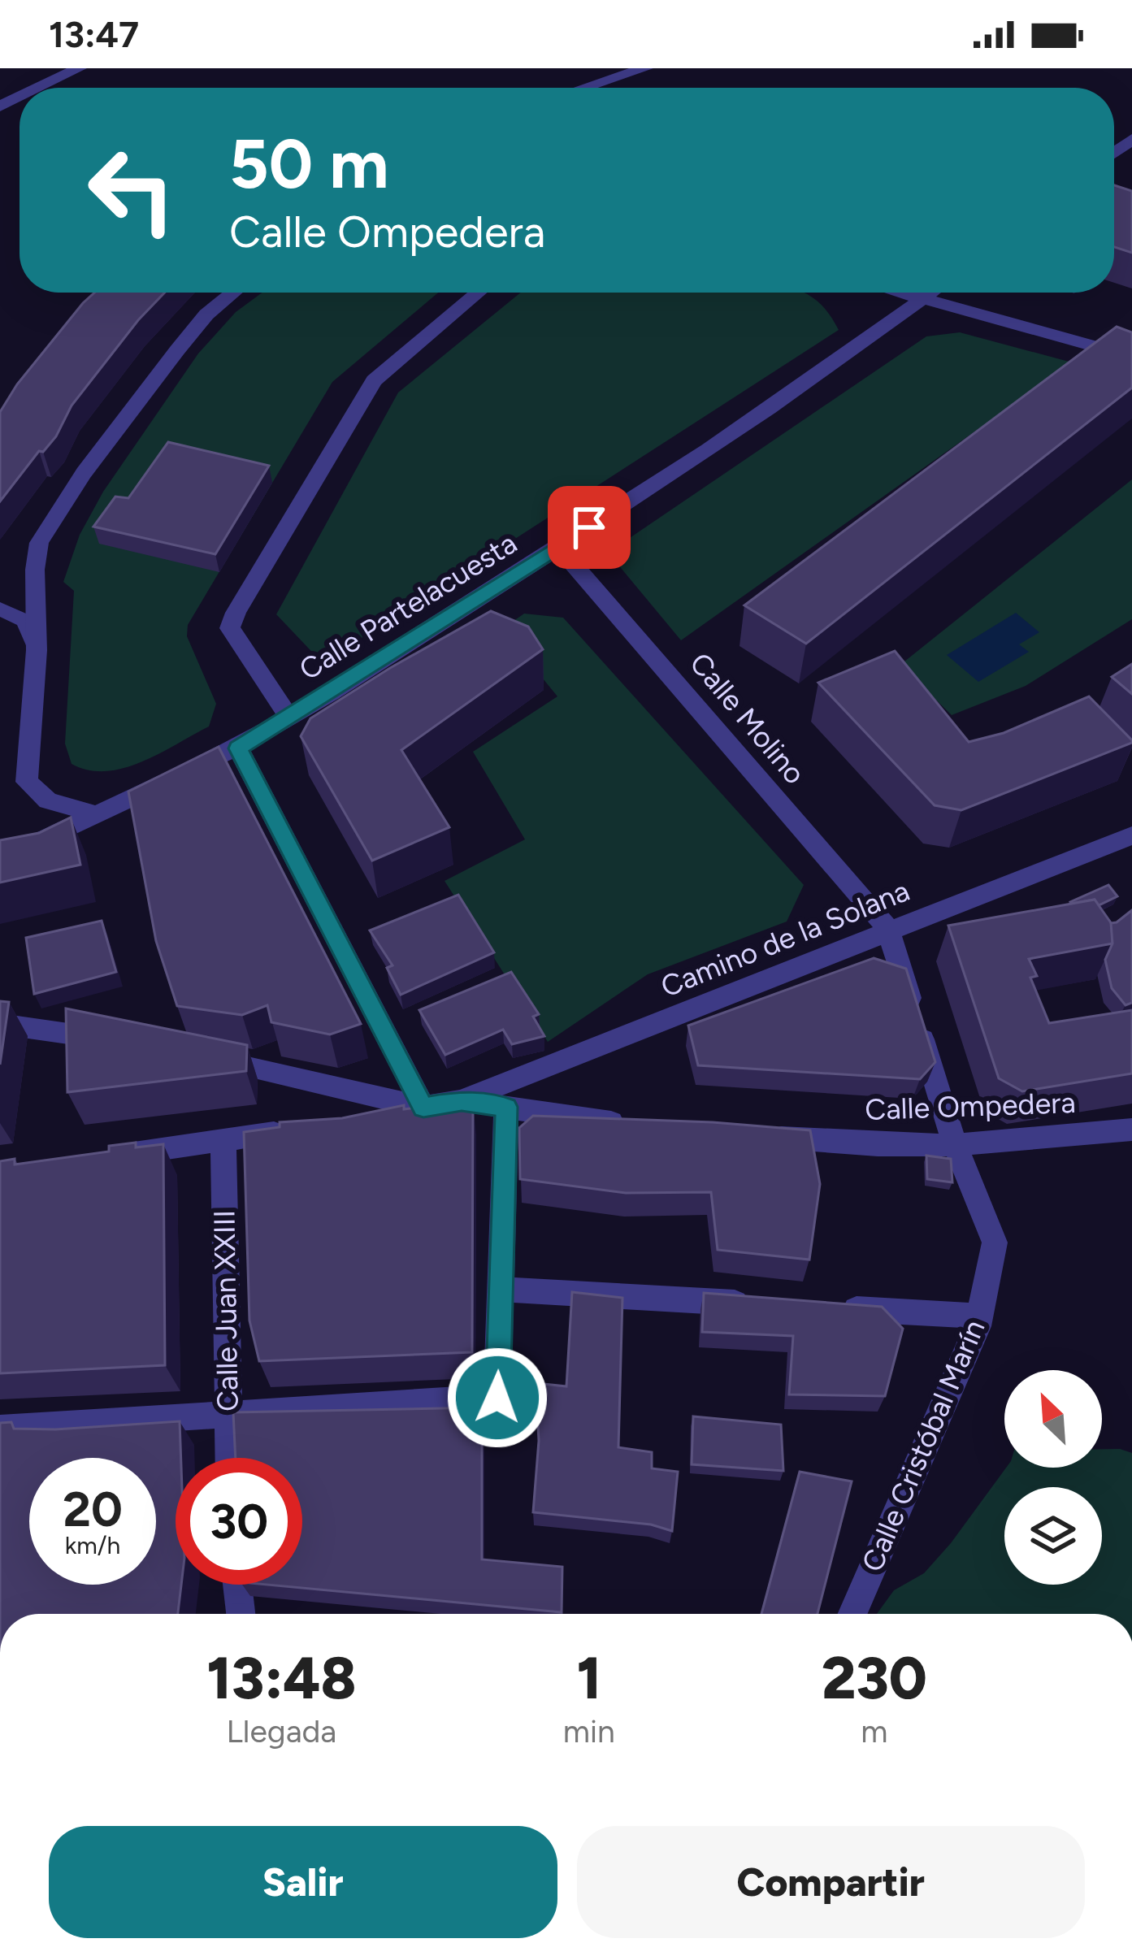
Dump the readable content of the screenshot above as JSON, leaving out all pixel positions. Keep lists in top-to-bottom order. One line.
{"streets":{"street":["Calle Partelacuesta","Calle Molino","Camino de la Solana","Calle Ompedera","Calle Juan XXIII","Calle Cristóbal Marín"]},"crossings":[["Calle Partelacuesta","Calle Molino"],["Calle Molino","Camino de la Solana"],["Calle Molino","Calle Cristóbal Marín"],["Camino de la Solana","Calle Cristóbal Marín"],["Calle Ompedera","Calle Cristóbal Marín"]],"north":"top left","page":{"status":"13:47","turn":["50 m","Calle Ompedera"],"speed":"20 km/h","limit":"30","eta":["13:48","Llegada","1","min","230","m"],"buttons":["Salir","Compartir"]}}
